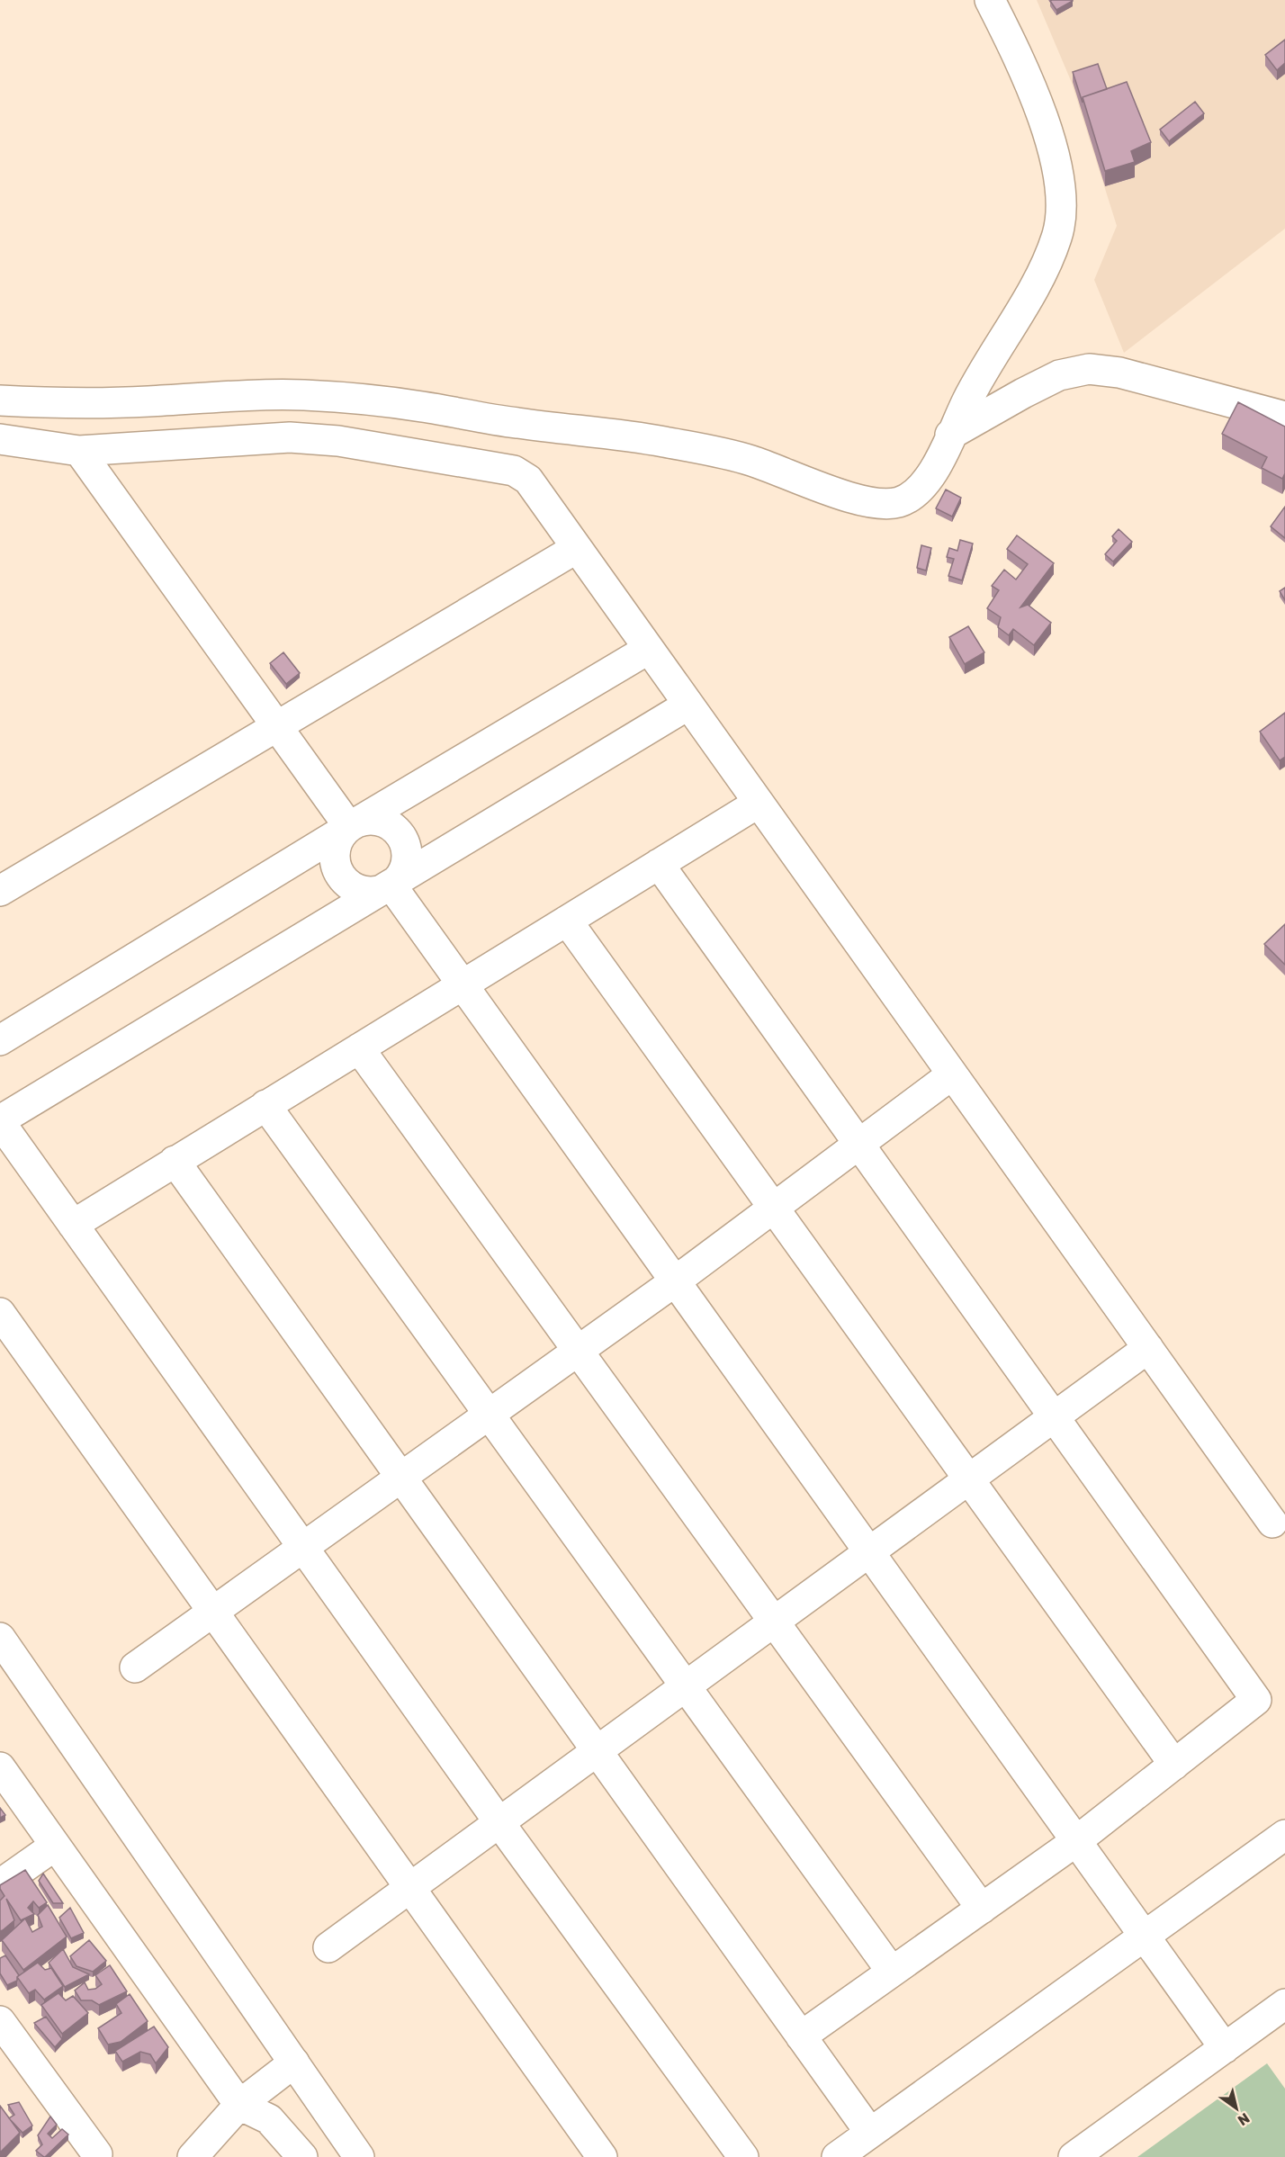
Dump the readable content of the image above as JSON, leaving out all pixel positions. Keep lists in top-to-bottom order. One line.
{"north":"bottom right"}
